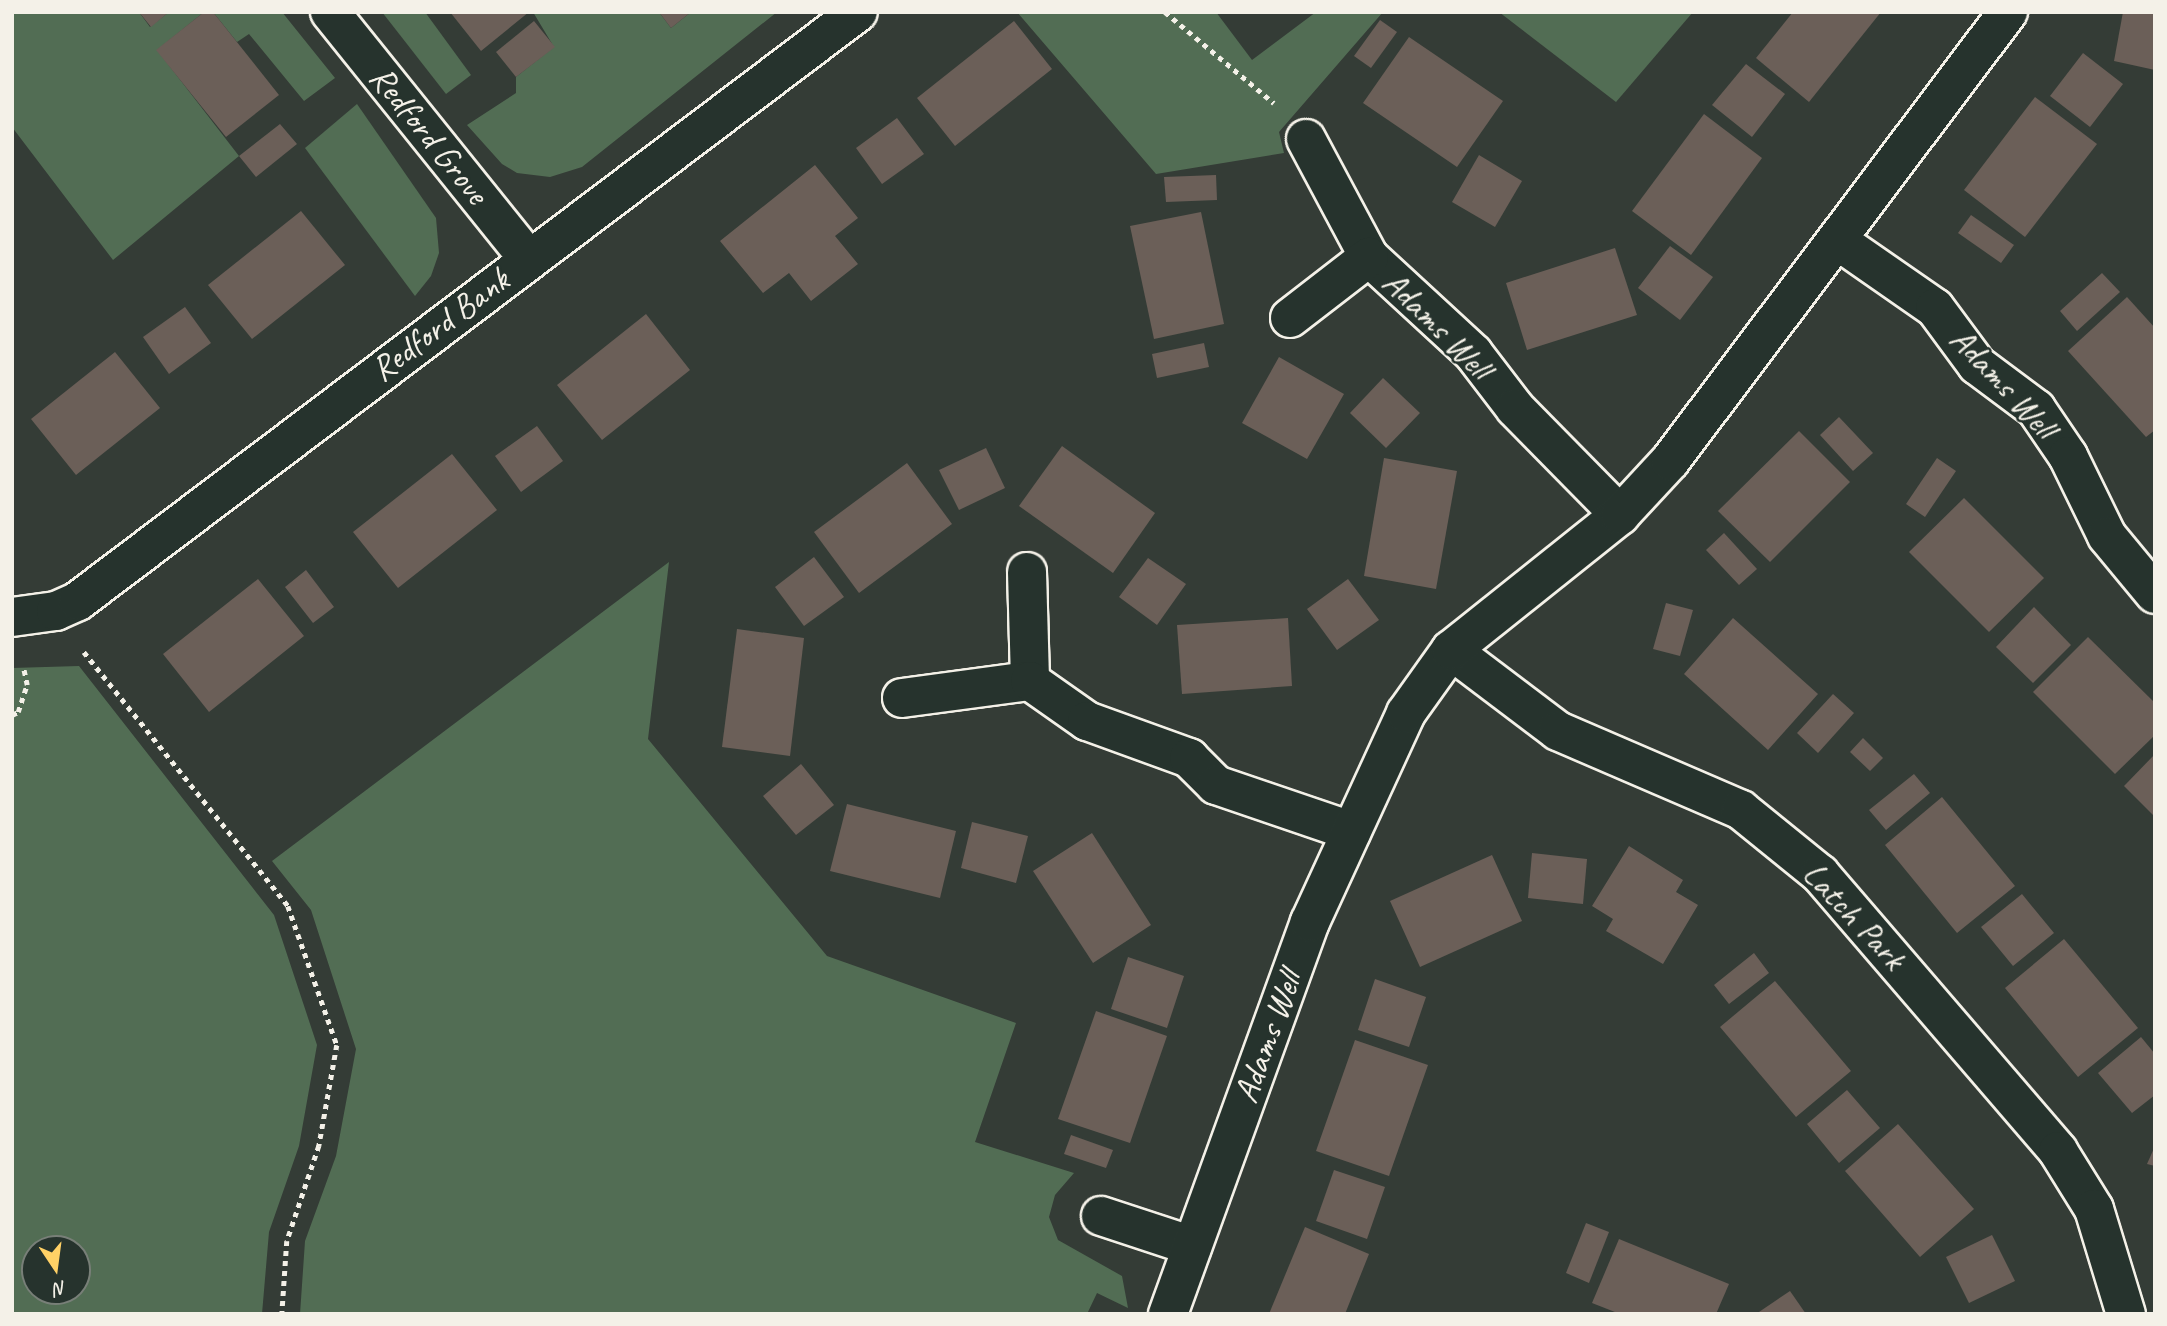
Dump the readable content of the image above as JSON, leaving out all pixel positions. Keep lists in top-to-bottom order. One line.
{"streets":{"street":["Redford Grove","Redford Bank","Adams Well","Latch Park"]},"crossings":[["Redford Grove","Redford Bank"],["Adams Well","Latch Park"]],"north":"bottom"}
